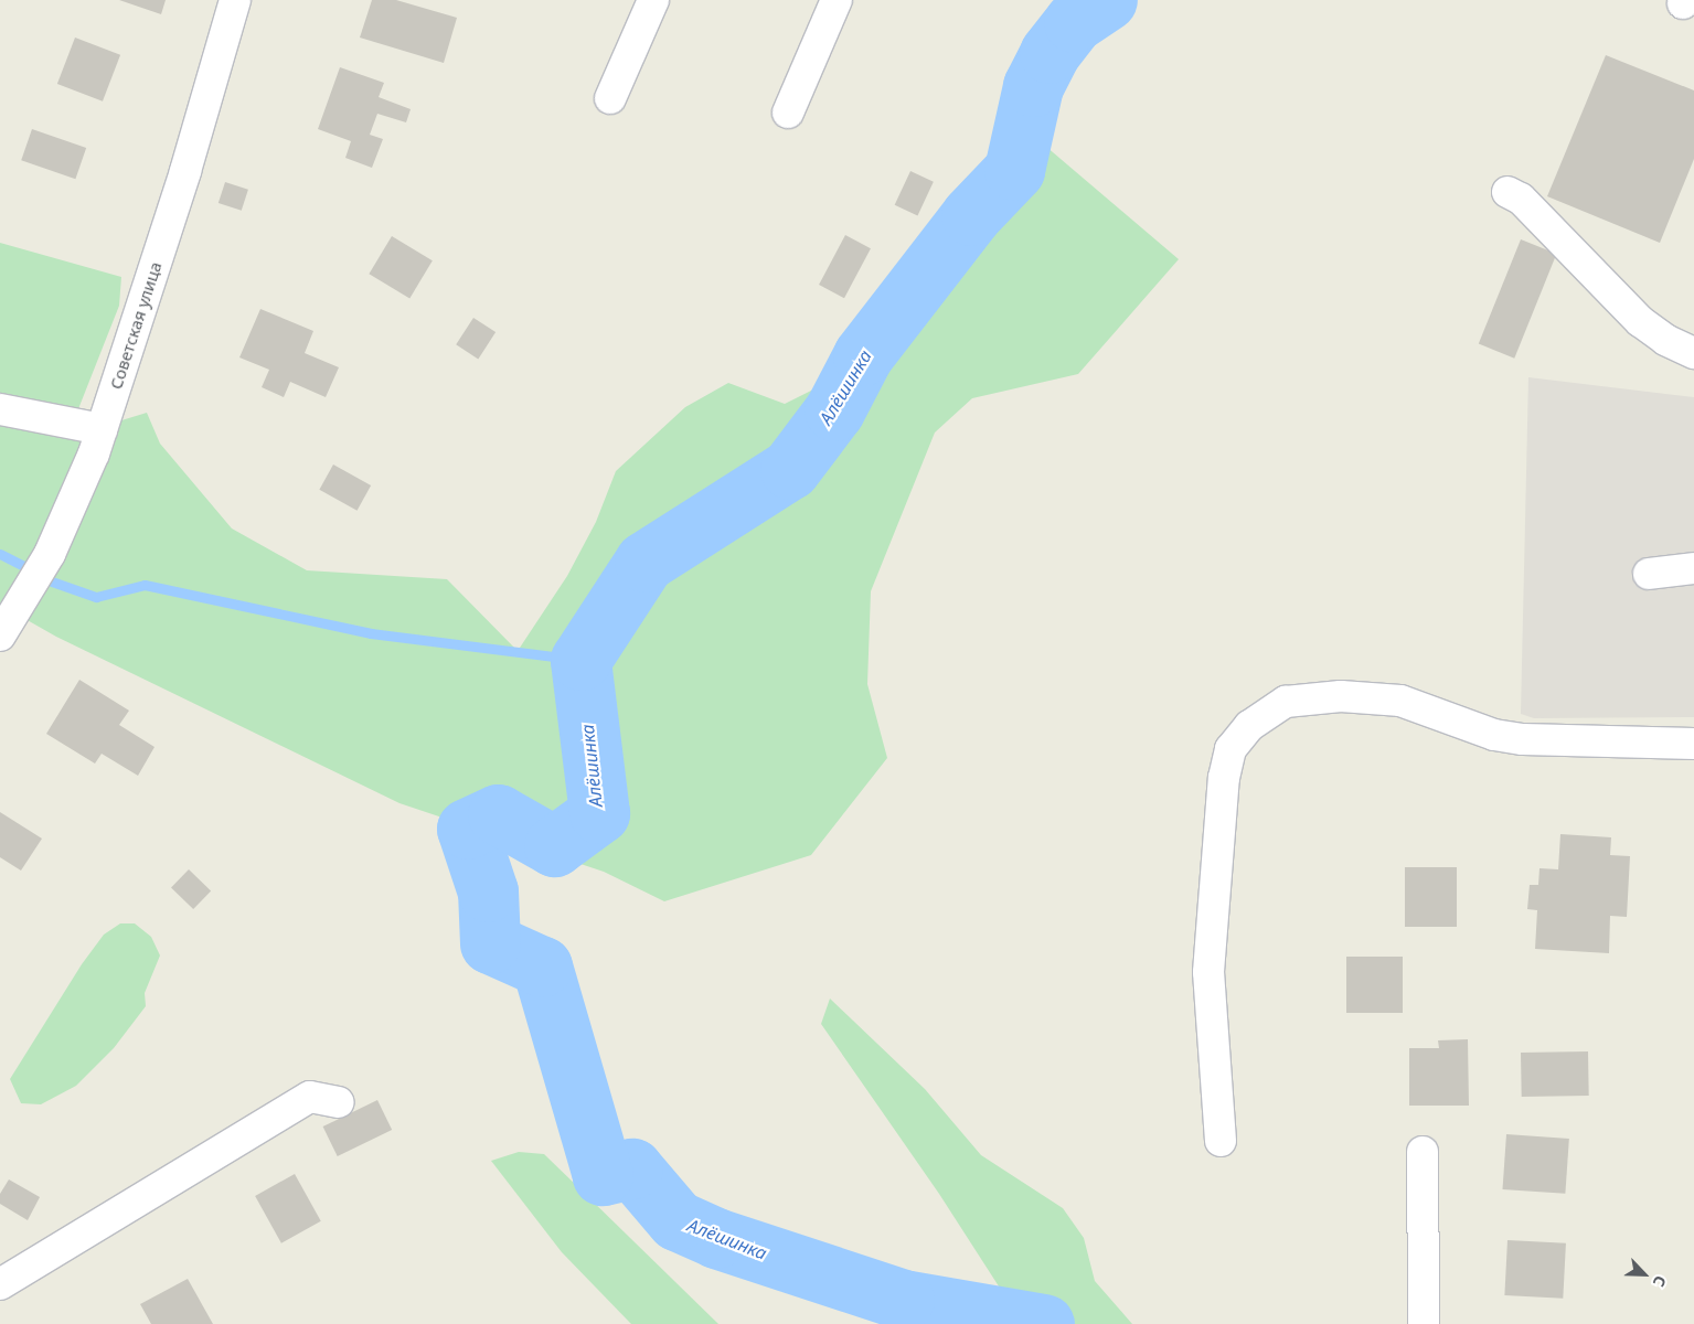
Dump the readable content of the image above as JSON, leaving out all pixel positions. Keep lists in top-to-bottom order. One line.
{"streets":{"street":["Советская улица"]},"water":["Алёшинка"],"north":"bottom right"}
